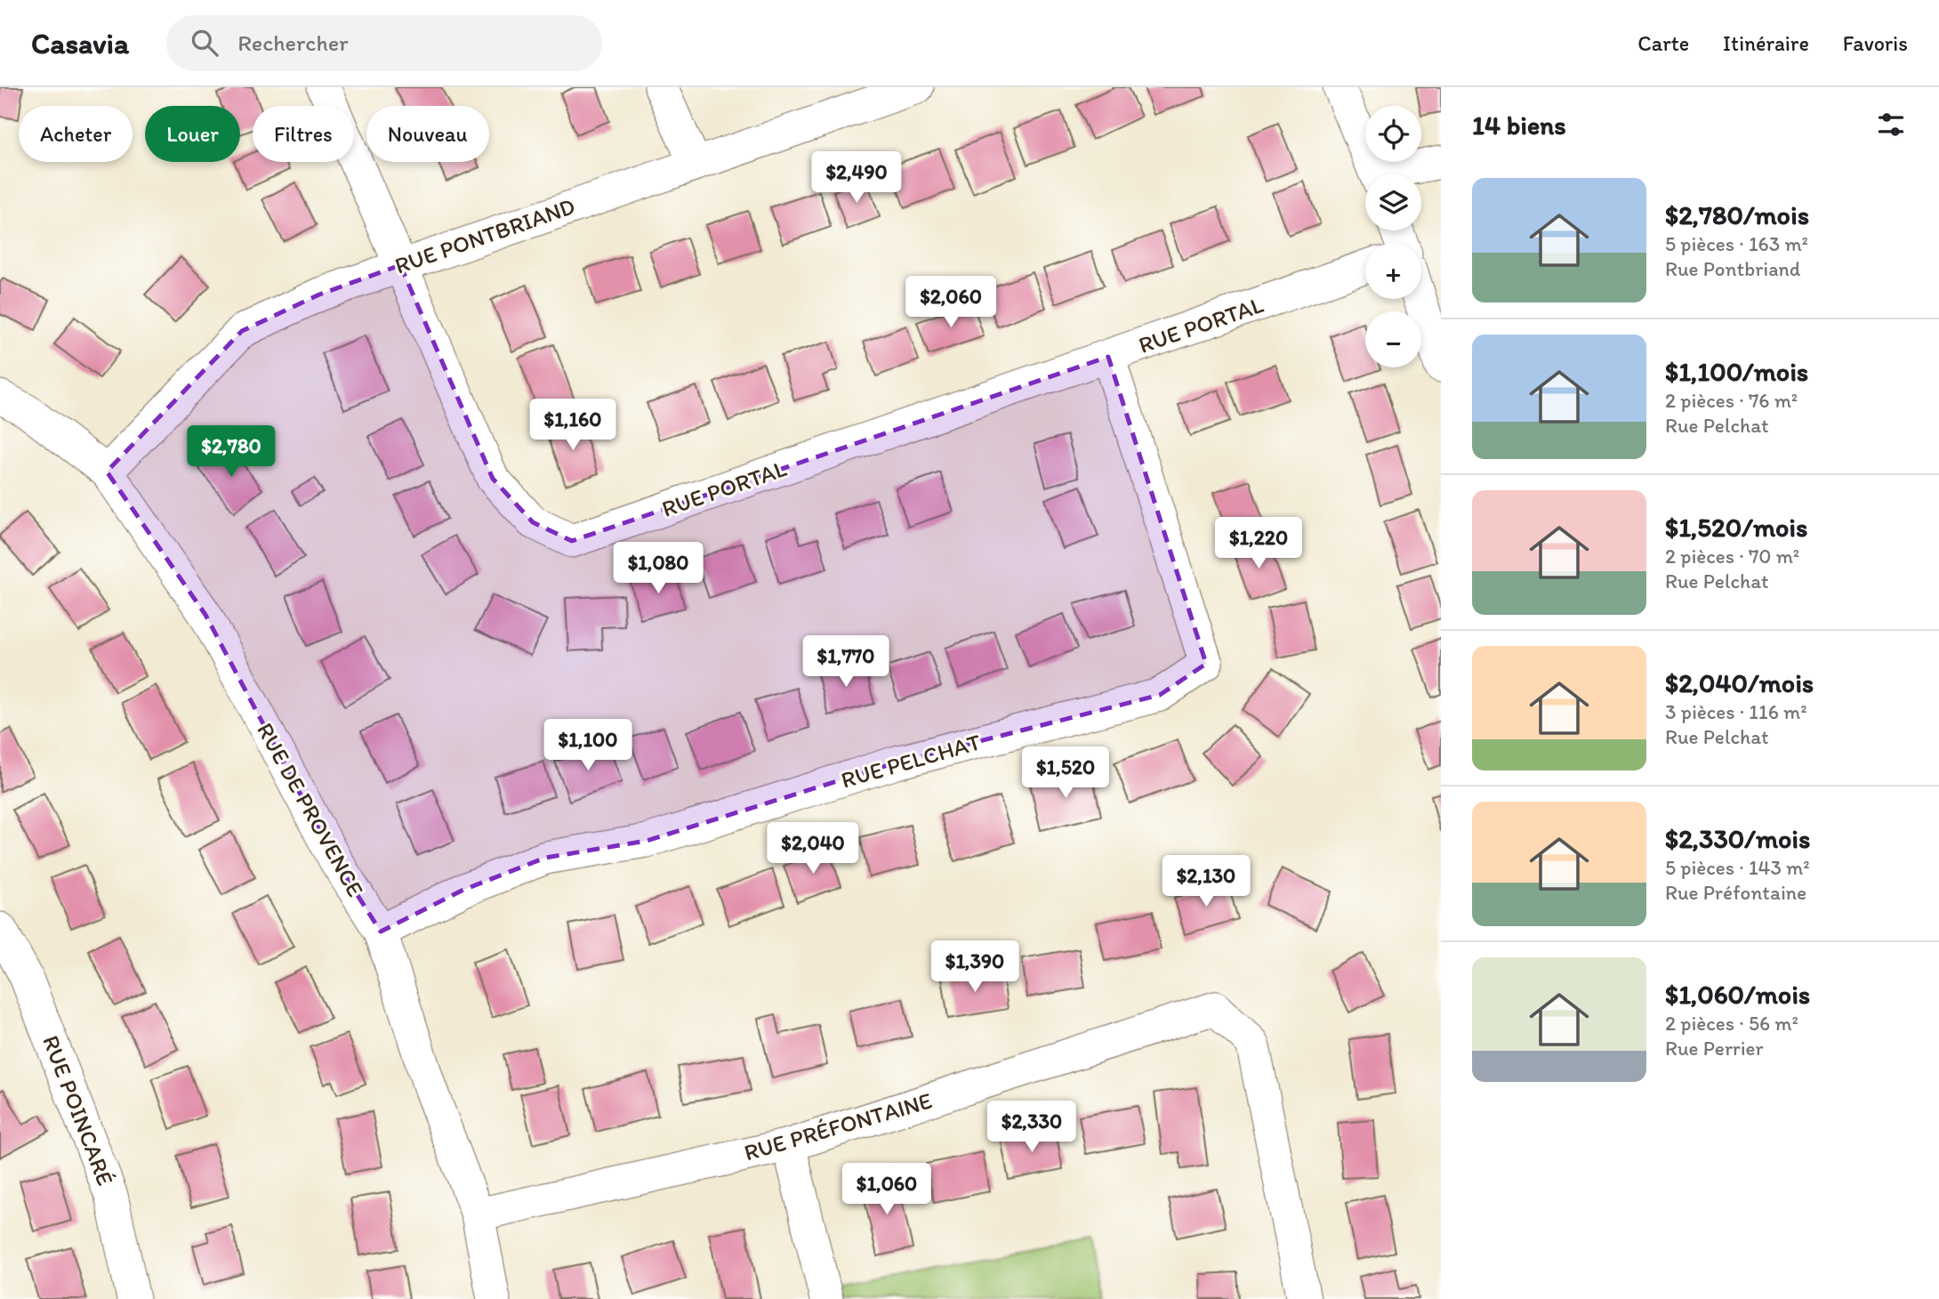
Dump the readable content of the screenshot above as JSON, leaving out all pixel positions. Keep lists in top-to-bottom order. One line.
{"streets":{"street":["RUE PONTBRIAND","RUE PORTAL","RUE PELCHAT","RUE DE PROVENCE","RUE POINCARÉ","RUE PRÉFONTAINE"]},"crossings":[["RUE PONTBRIAND","RUE PORTAL"],["RUE PONTBRIAND","RUE DE PROVENCE"],["RUE PORTAL","RUE PELCHAT"],["RUE PELCHAT","RUE DE PROVENCE"],["RUE DE PROVENCE","RUE PRÉFONTAINE"]],"page":{"header":"Casavia","search":"Rechercher","nav":["Carte","Itinéraire","Favoris"],"heading":"14 biens","map_buttons":["+","−"],"chip":["Acheter","Louer","Filtres","Nouveau"],"price":["$2,490","$2,060","$1,160","$2,780","$1,220","$1,080","$1,770","$1,100","$1,520","$2,040","$2,130","$1,390","$2,330","$1,060"],"list":[{"name":"$2,780/mois","note":"5 pièces · 163 m² · Rue Pontbriand"},{"name":"$1,100/mois","note":"2 pièces · 76 m² · Rue Pelchat"},{"name":"$1,520/mois","note":"2 pièces · 70 m² · Rue Pelchat"},{"name":"$2,040/mois","note":"3 pièces · 116 m² · Rue Pelchat"},{"name":"$2,330/mois","note":"5 pièces · 143 m² · Rue Préfontaine"},{"name":"$1,060/mois","note":"2 pièces · 56 m² · Rue Perrier"}]}}
